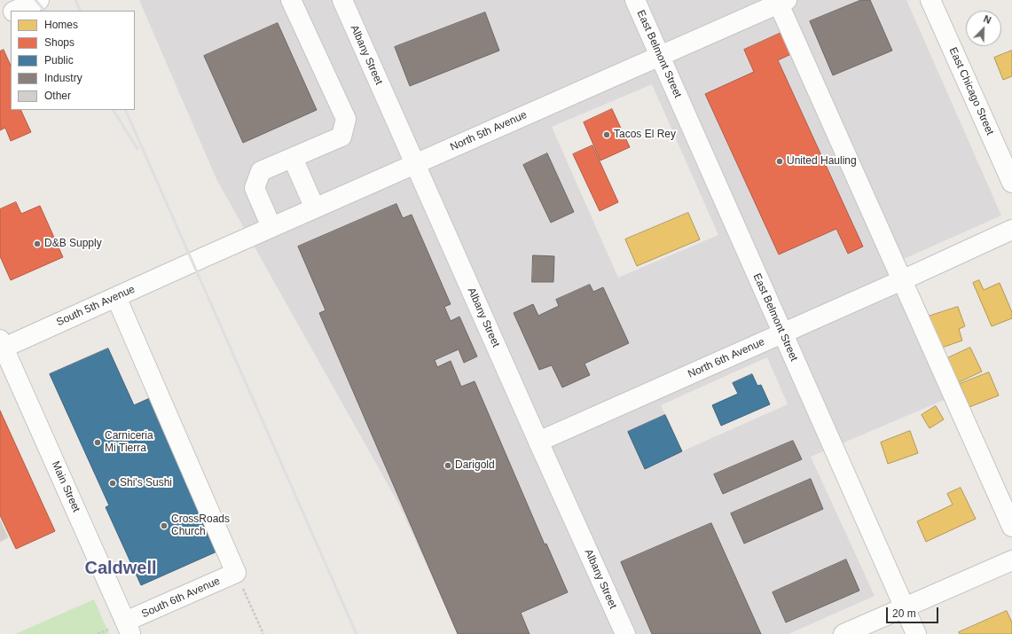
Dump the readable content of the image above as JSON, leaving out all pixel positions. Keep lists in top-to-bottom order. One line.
{"streets":{"street":["East Belmont Street","Albany Street","East Chicago Street","North 5th Avenue","South 5th Avenue","North 6th Avenue","Main Street","South 6th Avenue"]},"crossings":[["East Belmont Street","North 5th Avenue"],["East Belmont Street","North 6th Avenue"],["Albany Street","North 5th Avenue"],["Albany Street","North 6th Avenue"],["North 5th Avenue","South 5th Avenue"],["South 5th Avenue","Main Street"],["Main Street","South 6th Avenue"]],"districts":["Caldwell"],"places":["Tacos El Rey","United Hauling","D&B Supply","Carniceria Mi Tierra","Darigold","Shi's Sushi","CrossRoads Church"],"legend":["Homes","Shops","Public","Industry","Other"],"scale_bar":"20 m","north":"top right"}
